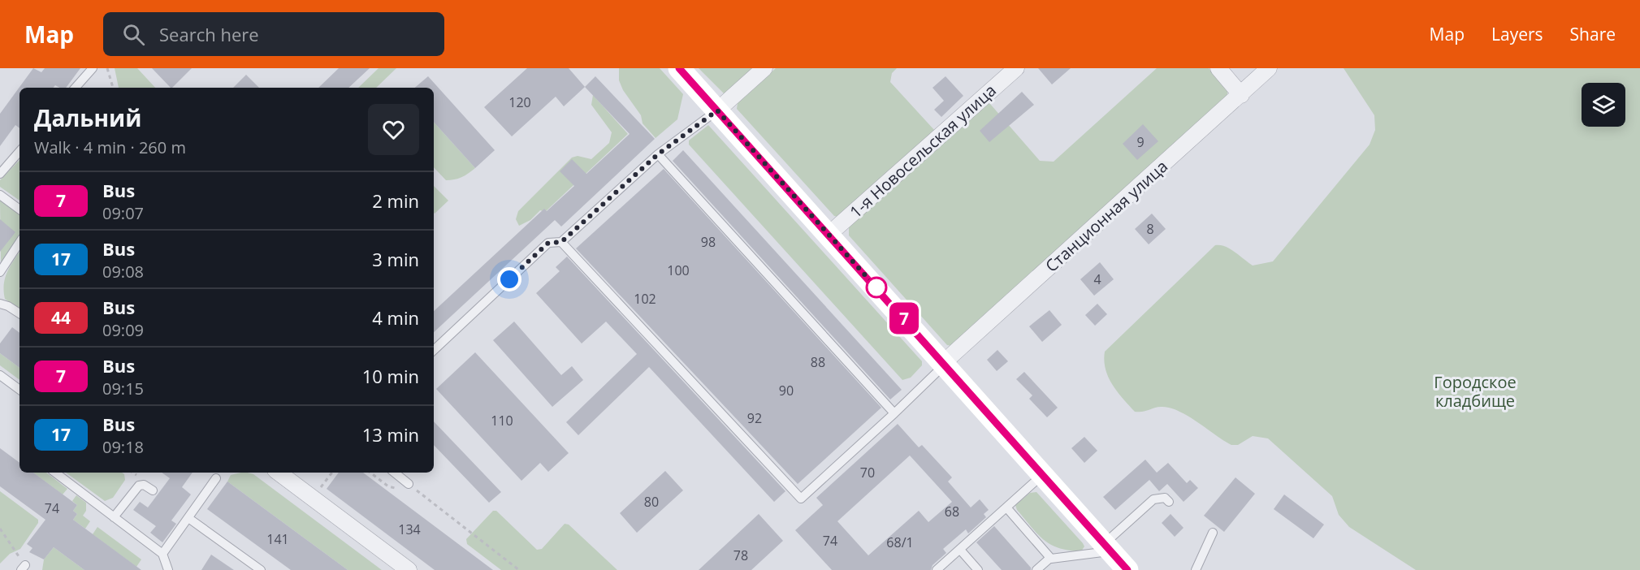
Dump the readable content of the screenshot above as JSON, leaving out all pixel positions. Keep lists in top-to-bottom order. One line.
{"streets":{"street":["1-я Новосельская улица","Станционная улица"]},"parks":["Городское кладбище"],"lines":["bus line 7"],"house_numbers":["120","9","8","98","100","4","102","88","90","92","110","70","80","74","68","134","141","74","68/1","78"],"page":{"header":"Map","search":"Search here","nav":["Map","Layers","Share"],"on_map":"7","heading":["Дальний","Walk · 4 min · 260 m"],"list":[{"mark":"7","name":"Bus","note":"09:07","value":"2 min"},{"mark":"17","name":"Bus","note":"09:08","value":"3 min"},{"mark":"44","name":"Bus","note":"09:09","value":"4 min"},{"mark":"7","name":"Bus","note":"09:15","value":"10 min"},{"mark":"17","name":"Bus","note":"09:18","value":"13 min"}]}}
